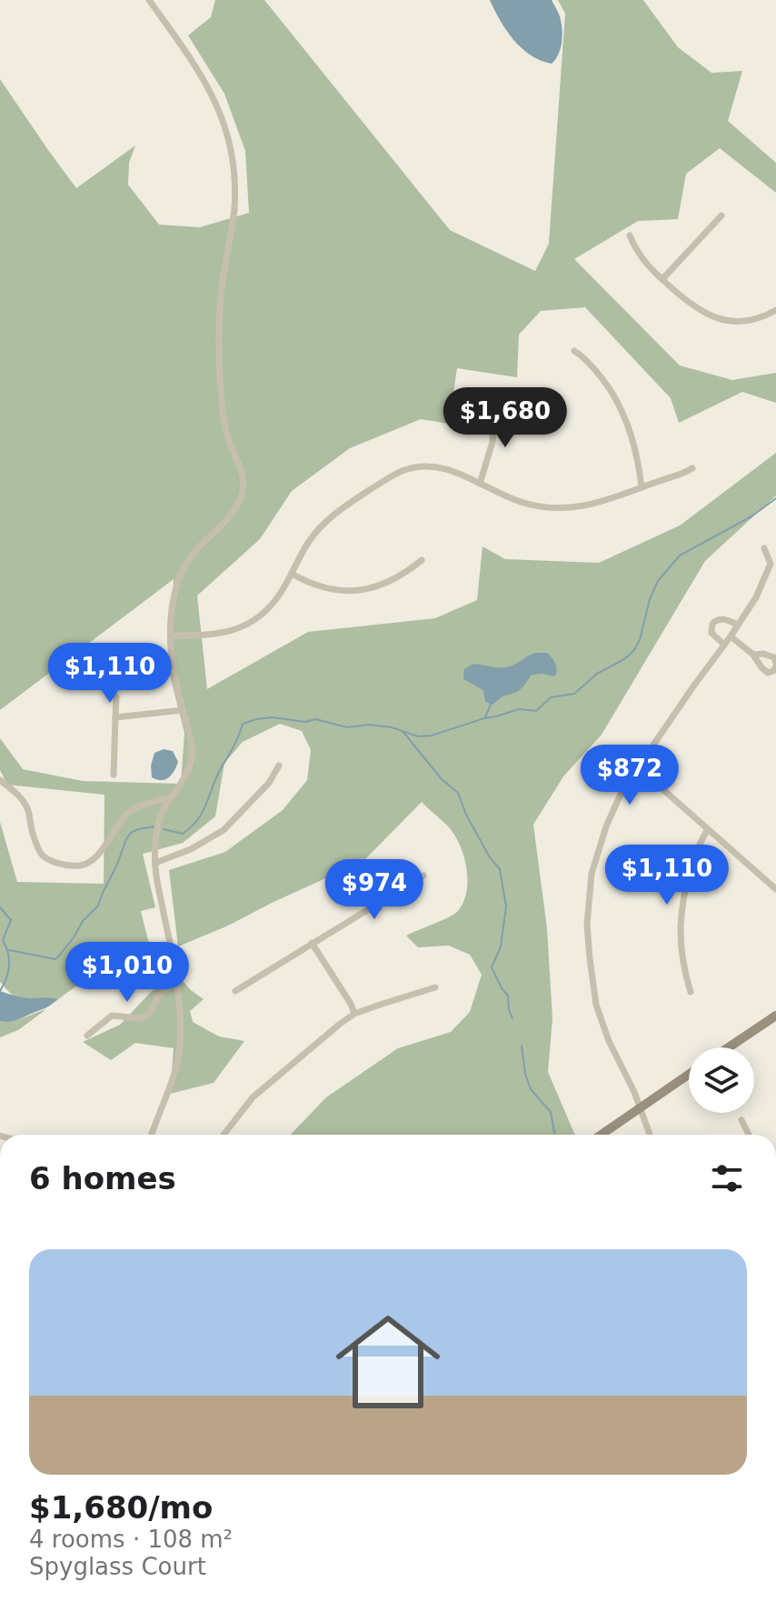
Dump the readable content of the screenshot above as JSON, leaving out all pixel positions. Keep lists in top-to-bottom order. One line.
{"page":{"price":["$1,680","$1,110","$872","$1,110","$974","$1,010"],"heading":"6 homes","list":[{"name":"$1,680/mo","note":"4 rooms · 108 m² · Spyglass Court"}]}}
